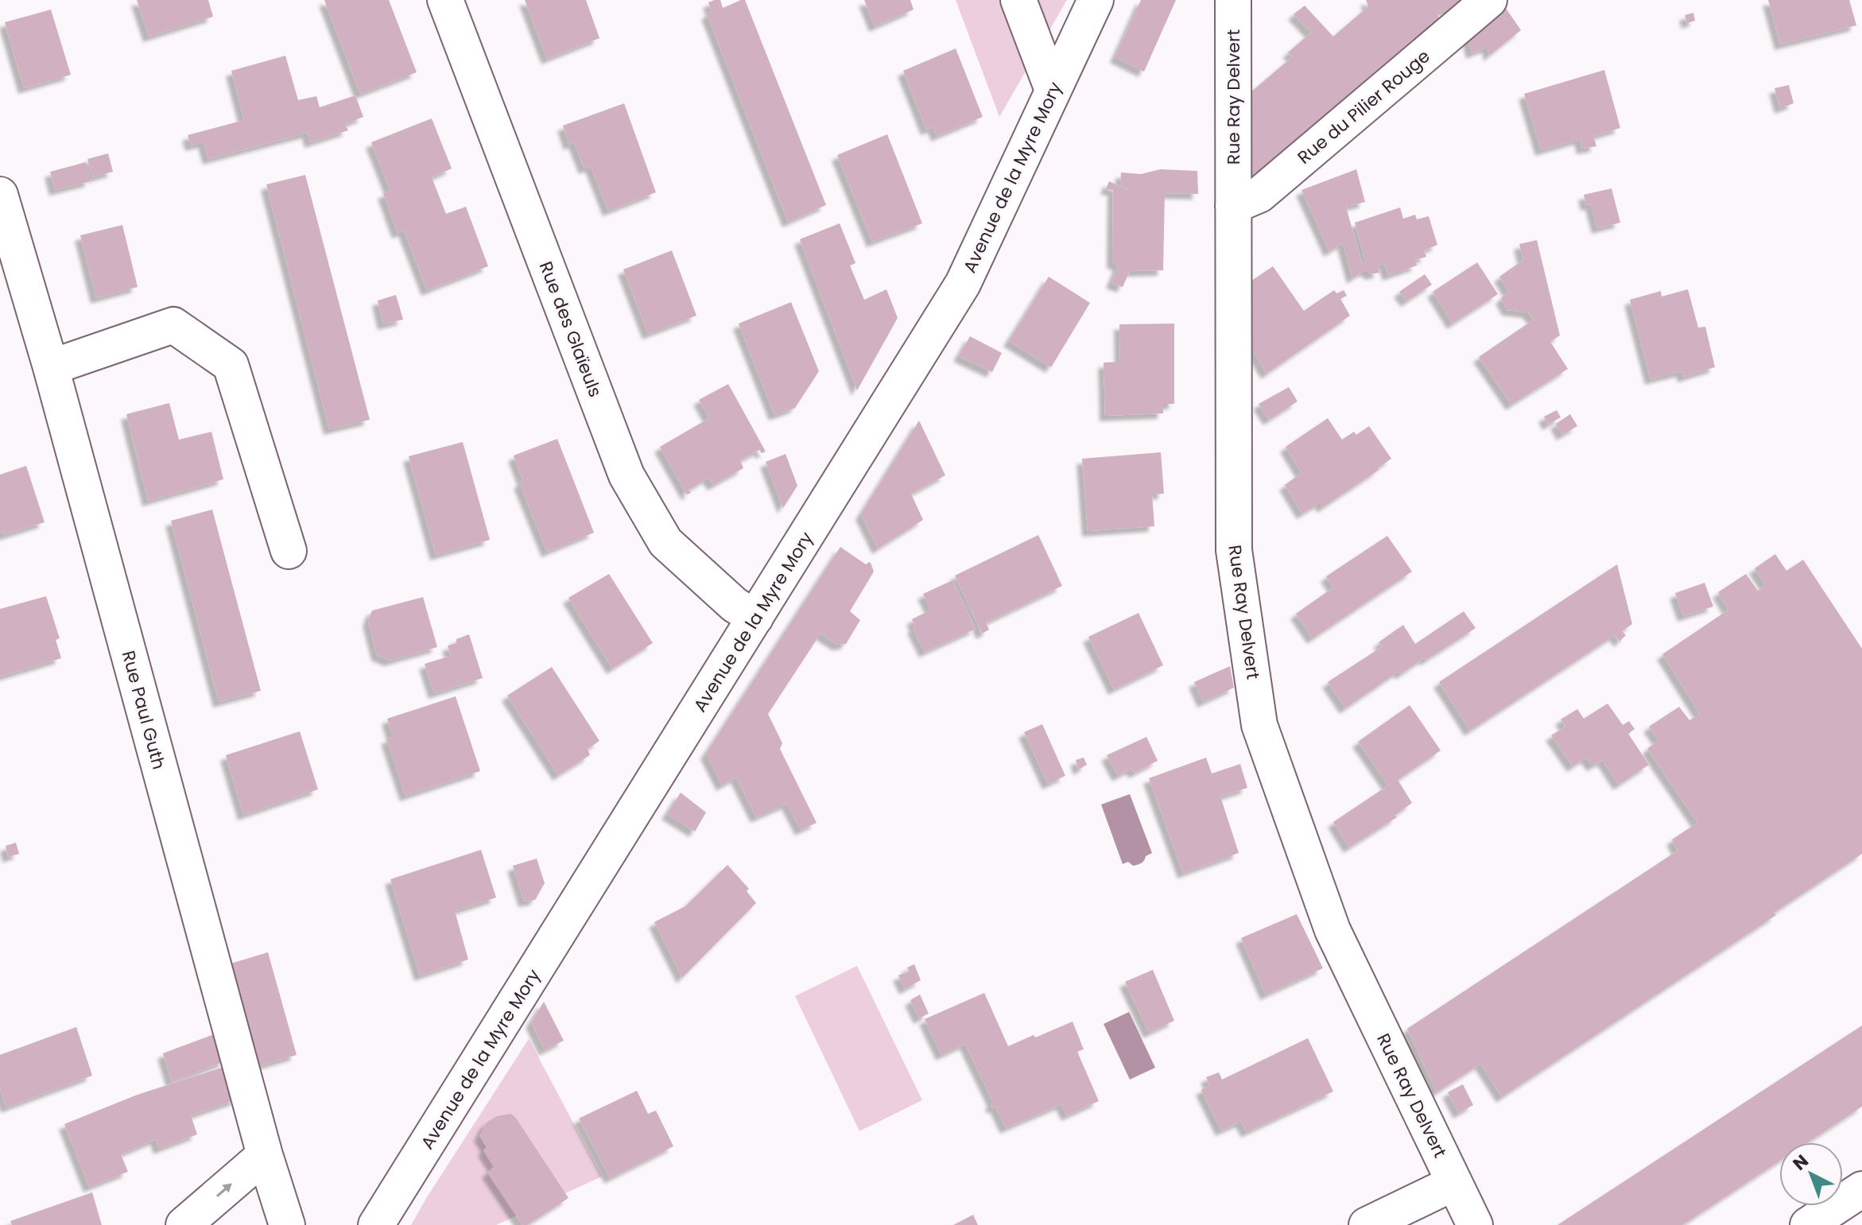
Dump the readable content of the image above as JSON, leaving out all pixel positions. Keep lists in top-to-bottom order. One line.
{"streets":{"street":["Rue Ray Delvert","Rue du Pilier Rouge","Avenue de la Myre Mory","Rue des Glaïeuls","Rue Paul Guth"]},"crossings":[["Rue Ray Delvert","Rue du Pilier Rouge"],["Avenue de la Myre Mory","Rue des Glaïeuls"]],"north":"top left"}
